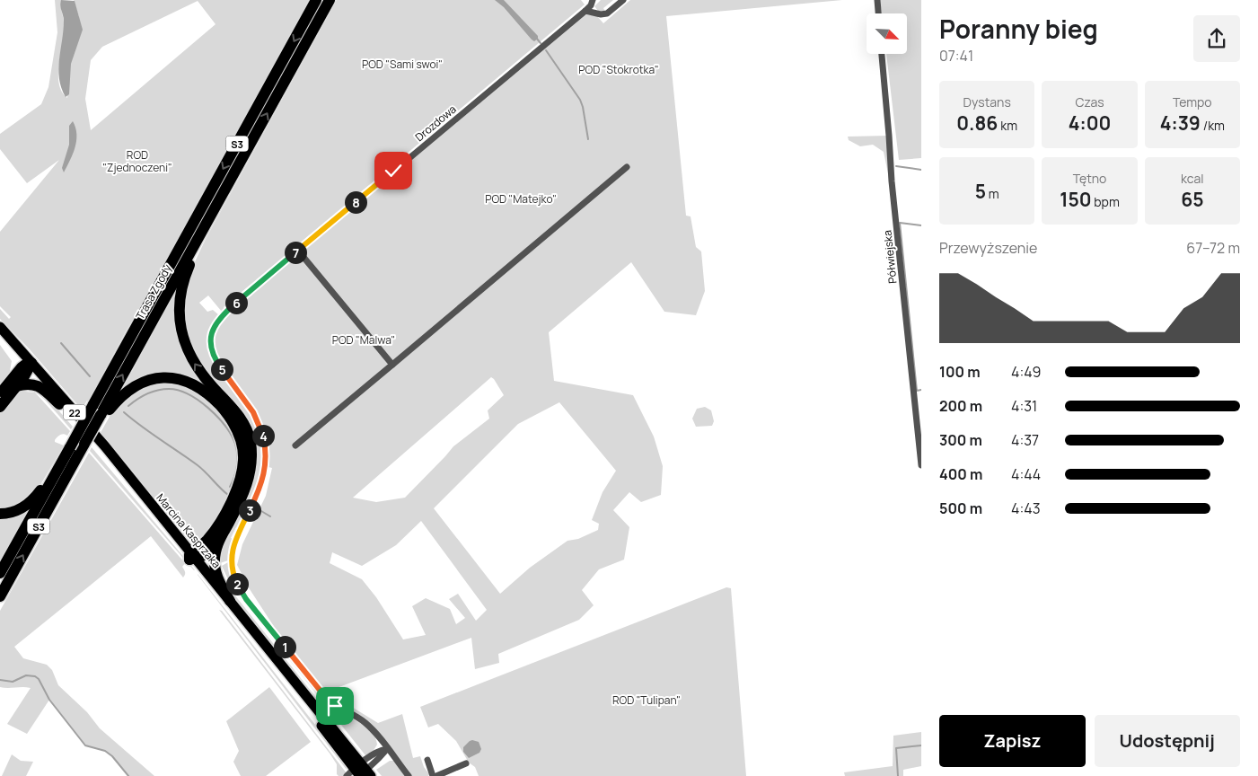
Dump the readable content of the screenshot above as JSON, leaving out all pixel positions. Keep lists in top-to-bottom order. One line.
{"streets":{"highway":["S3","Trasa Zgody"],"main road":["22","Marcina Kasprzaka"],"street":["Drozdowa","Półwiejska"]},"crossings":[["S3","Trasa Zgody"]],"parks":["POD \"Sami swoi\"","POD \"Stokrotka\"","ROD \"Zjednoczeni\"","POD \"Matejko\"","POD \"Malwa\"","ROD \"Tulipan\""],"north":"bottom right","page":{"heading":["Poranny bieg","07:41"],"stats":[["Dystans","0.86 km"],["Czas","4:00"],["Tempo","4:39 /km"],["5 m"],["Tętno","150 bpm"],["kcal","65"]],"pins":["8","7","6","5","4","3","2","1"],"chart":["Przewyższenie","67–72 m"],"list":[{"name":"100 m","note":"4:49"},{"name":"200 m","note":"4:31"},{"name":"300 m","note":"4:37"},{"name":"400 m","note":"4:44"},{"name":"500 m","note":"4:43"}],"buttons":["Zapisz","Udostępnij"]}}
